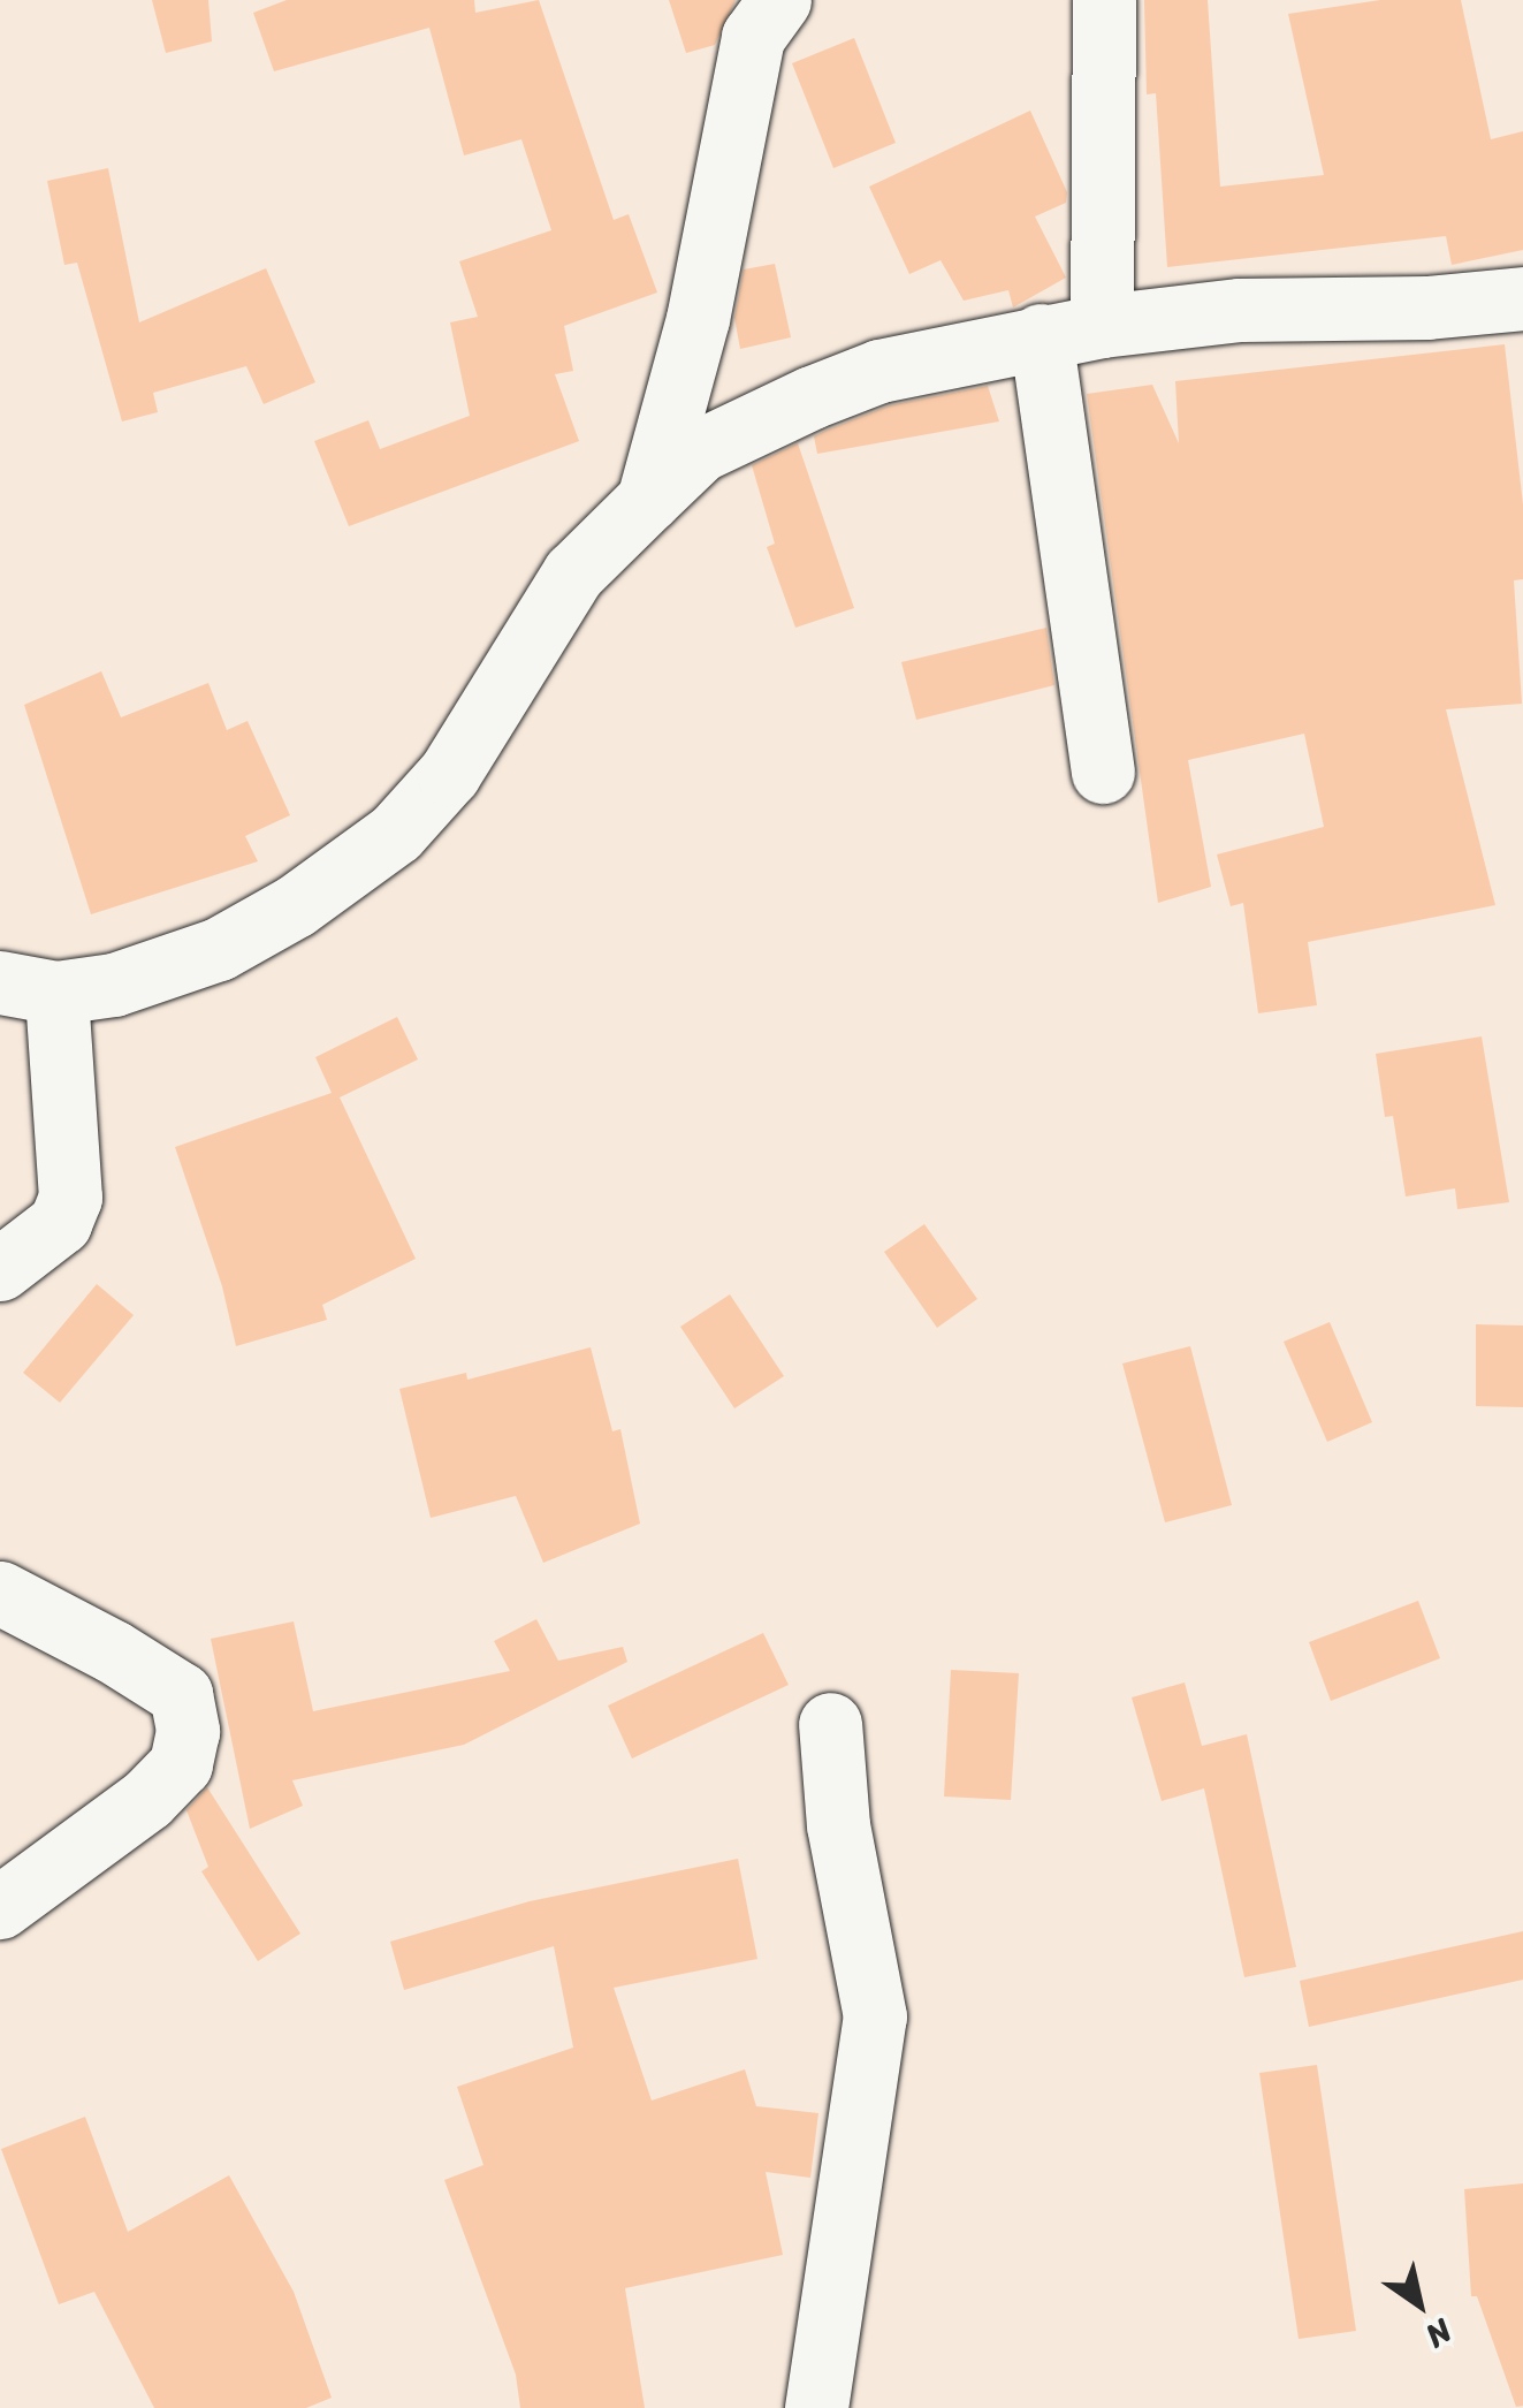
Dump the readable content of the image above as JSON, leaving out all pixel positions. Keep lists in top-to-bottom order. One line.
{"north":"bottom right"}
